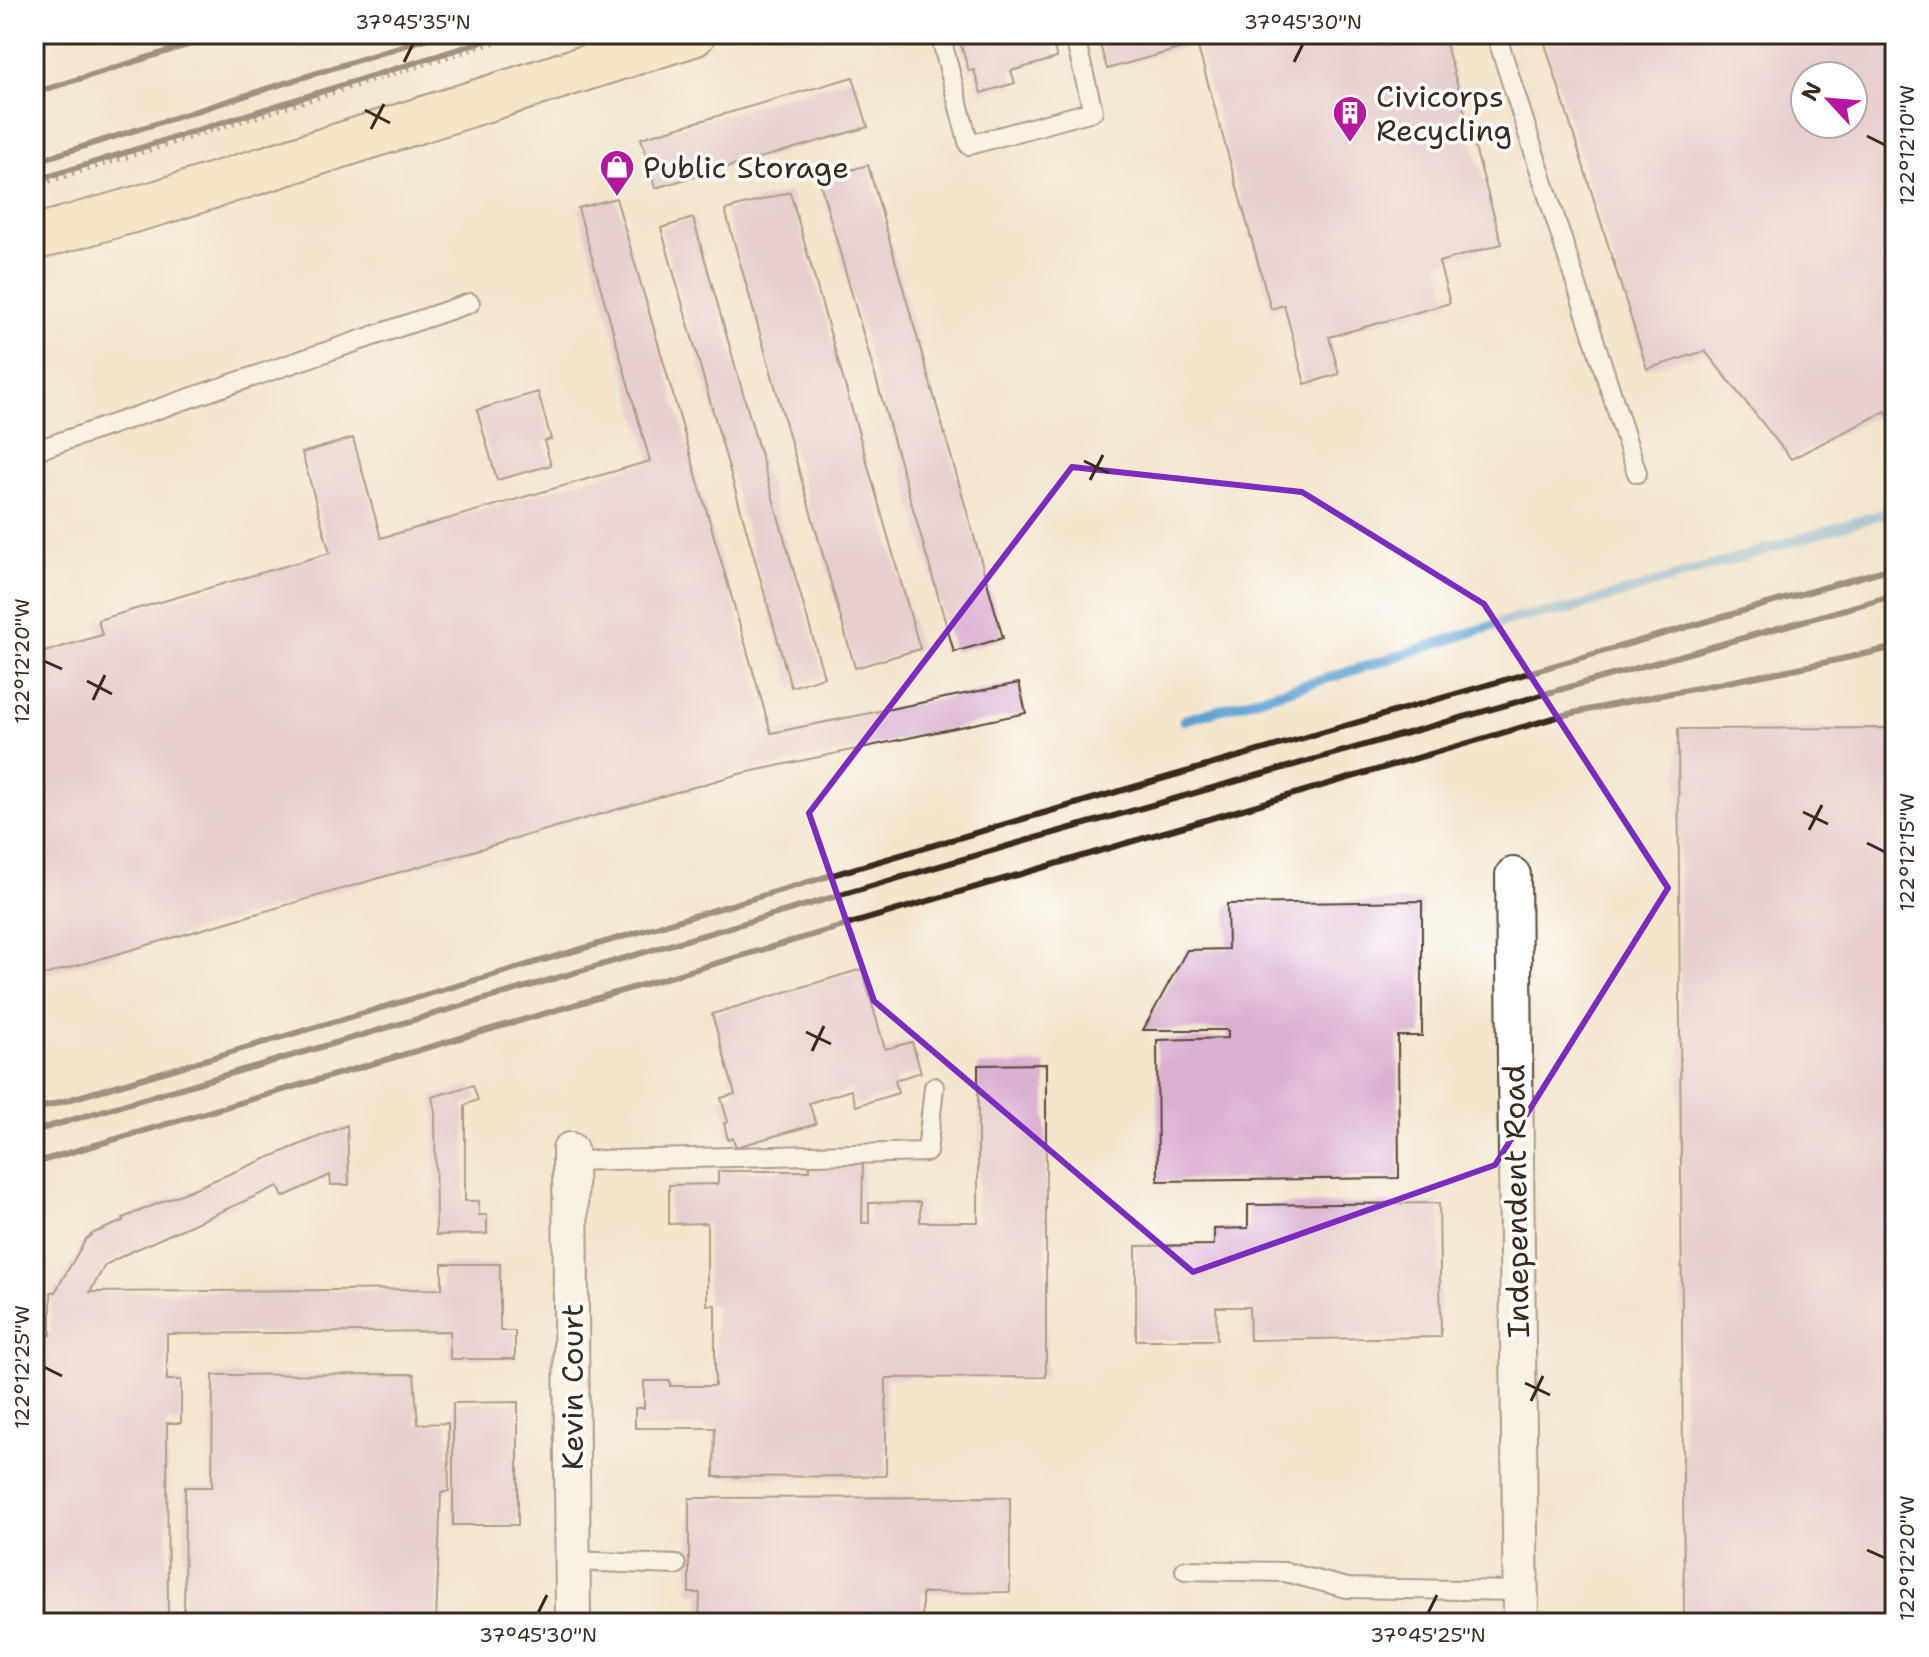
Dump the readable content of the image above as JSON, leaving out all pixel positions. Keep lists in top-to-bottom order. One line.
{"streets":{"street":["Independent Road","Kevin Court"]},"places":{"building":["Civicorps Recycling"],"shop":["Public Storage"]},"north":"top left","coordinates":["37°45'35\"N","37°45'30\"N","122°12'10\"W","122°12'20\"W","122°12'15\"W","122°12'25\"W","37°45'25\"N"]}
